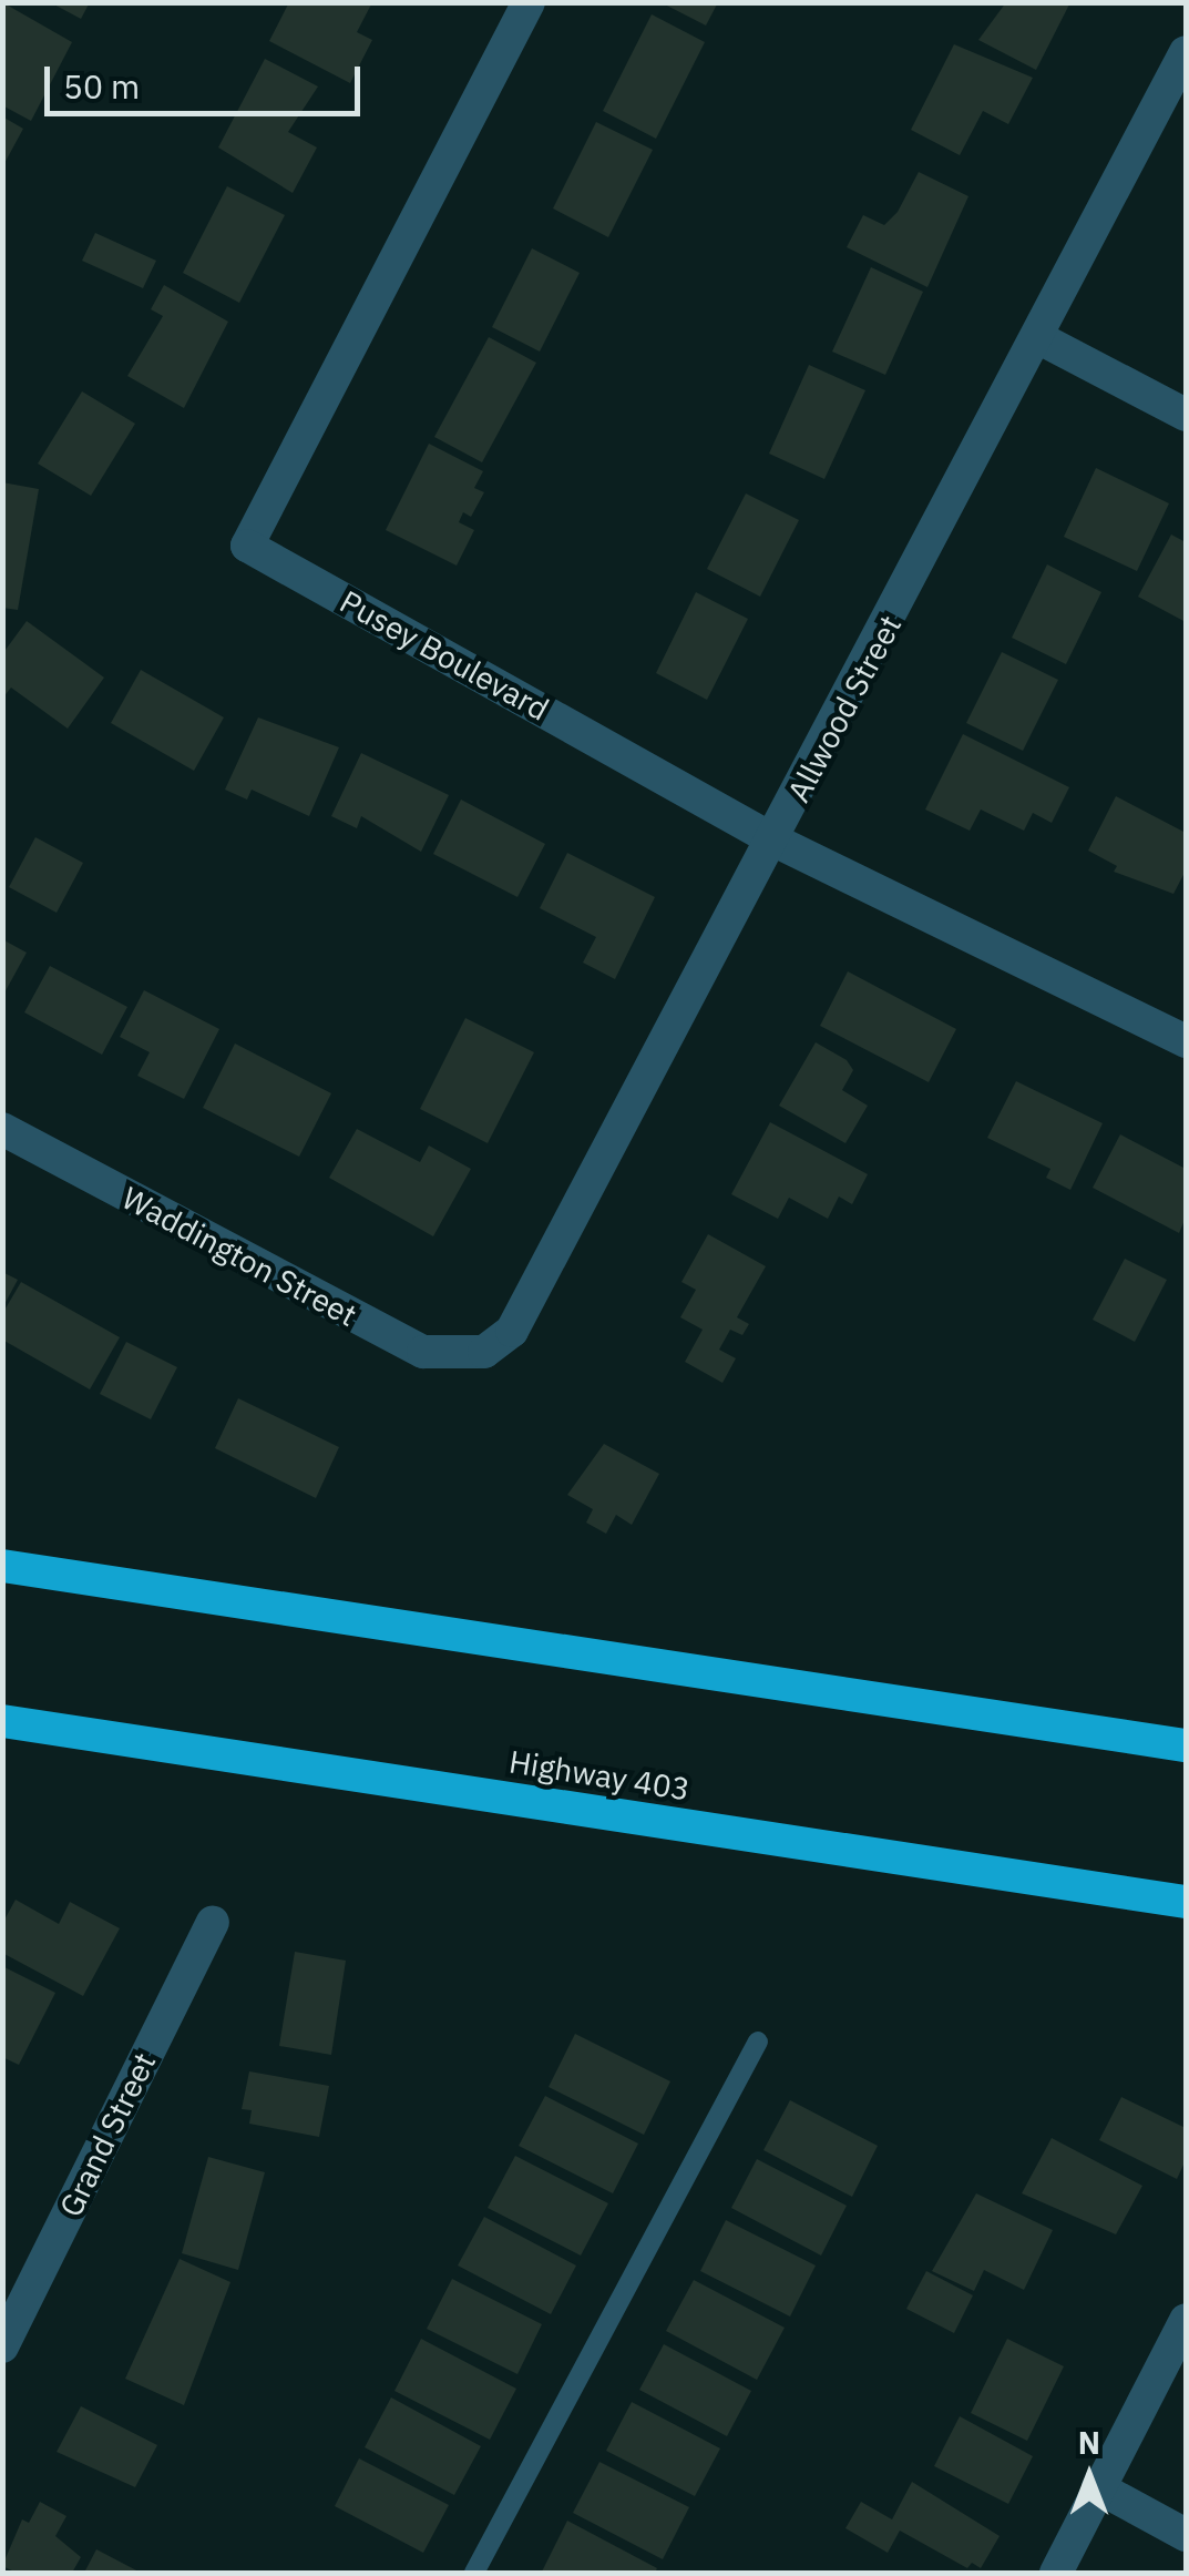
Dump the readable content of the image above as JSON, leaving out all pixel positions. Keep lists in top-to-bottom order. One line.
{"streets":{"highway":["Highway 403"],"street":["Pusey Boulevard","Allwood Street","Waddington Street","Grand Street"]},"crossings":[["Pusey Boulevard","Allwood Street"],["Allwood Street","Waddington Street"]],"scale_bar":"50 m","north":"top"}
